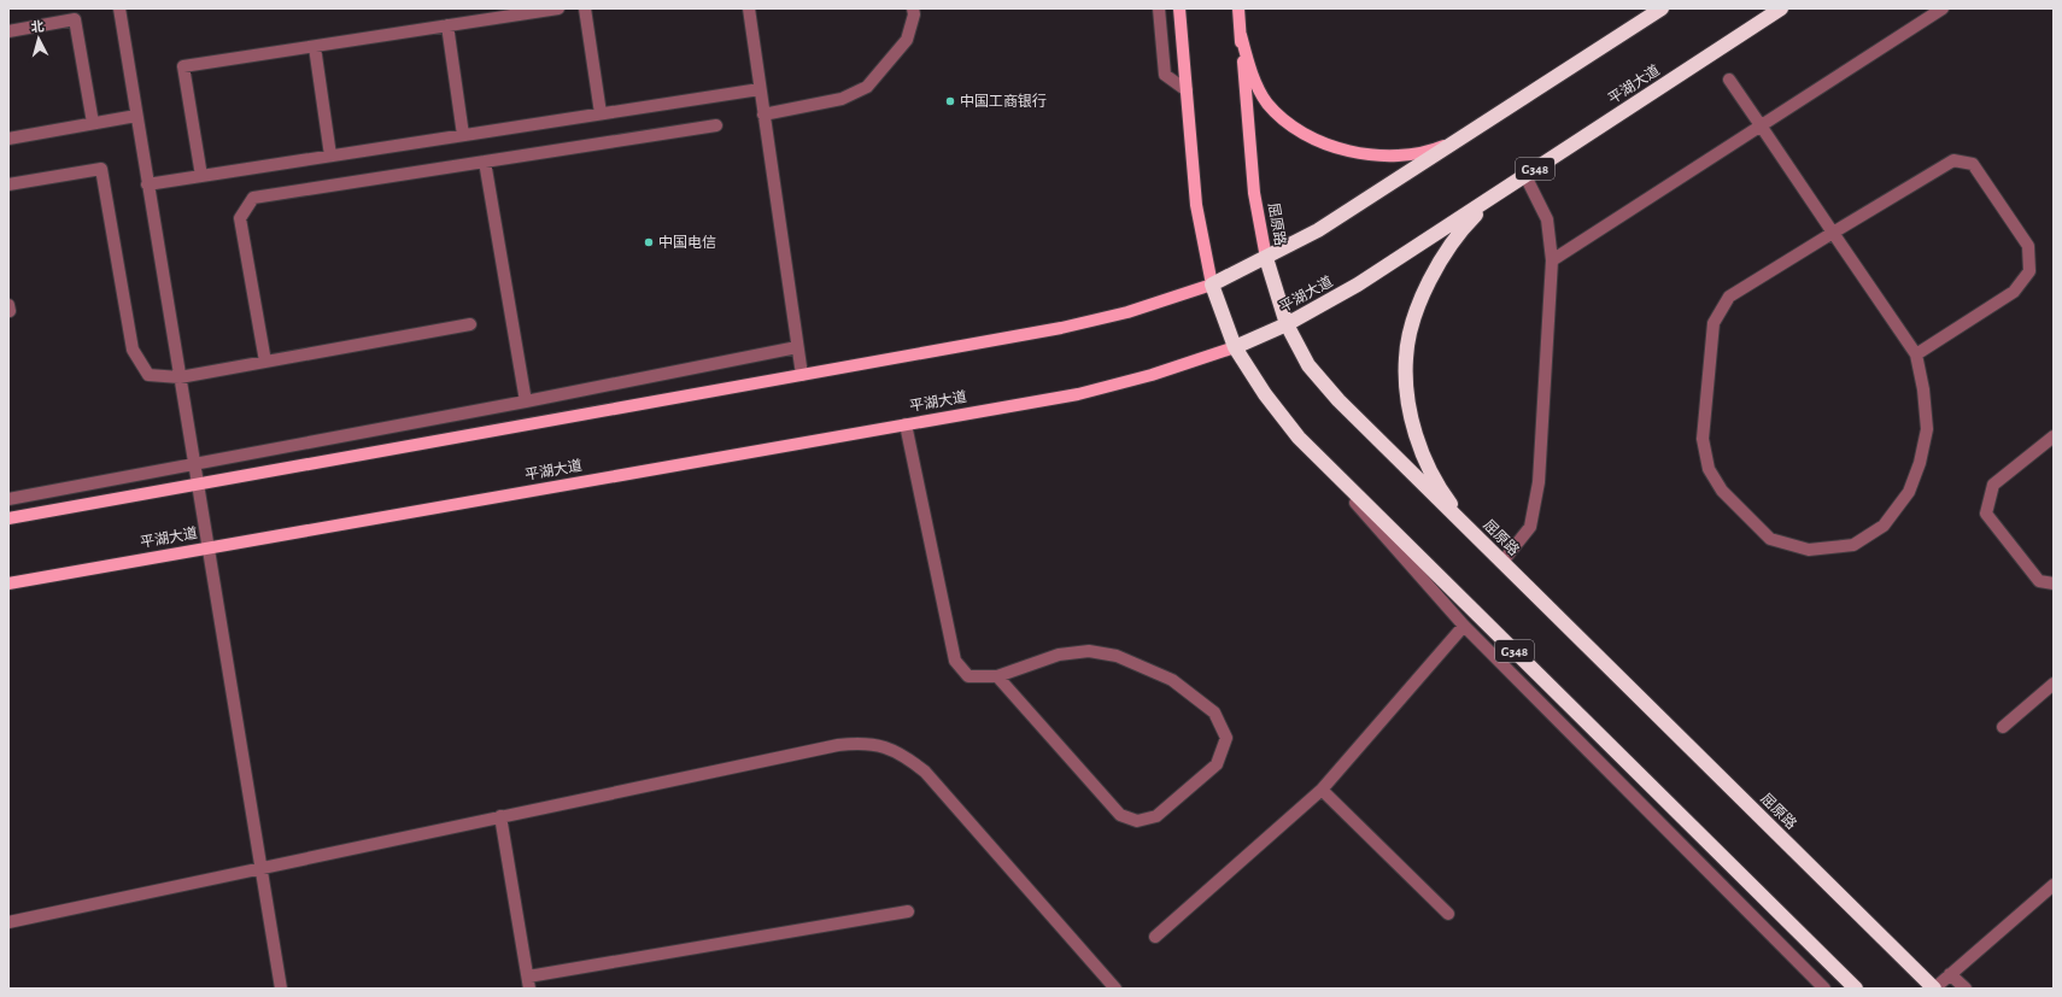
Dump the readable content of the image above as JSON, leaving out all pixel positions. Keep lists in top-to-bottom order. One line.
{"streets":{"highway":["平湖大道","G348","屈原路"]},"crossings":[["平湖大道","G348"],["平湖大道","屈原路"]],"places":["中国工商银行","中国电信"],"north":"top"}
